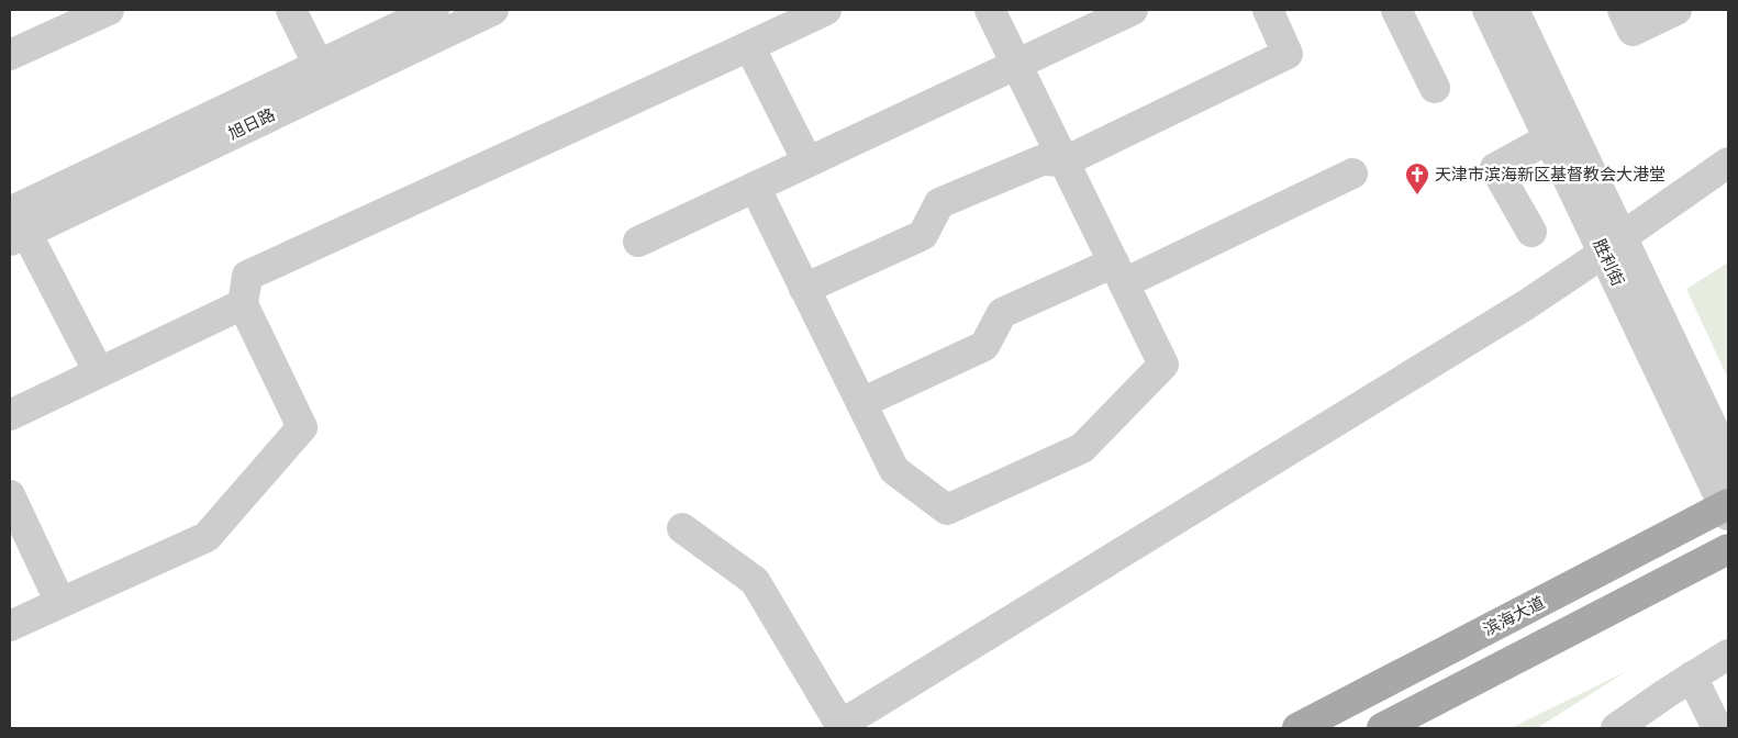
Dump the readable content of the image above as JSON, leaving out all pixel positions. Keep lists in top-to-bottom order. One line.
{"streets":{"main road":["滨海大道"],"street":["旭日路","胜利街"]},"crossings":[["胜利街","滨海大道"]],"places":{"church":["天津市滨海新区基督教会大港堂"]}}
